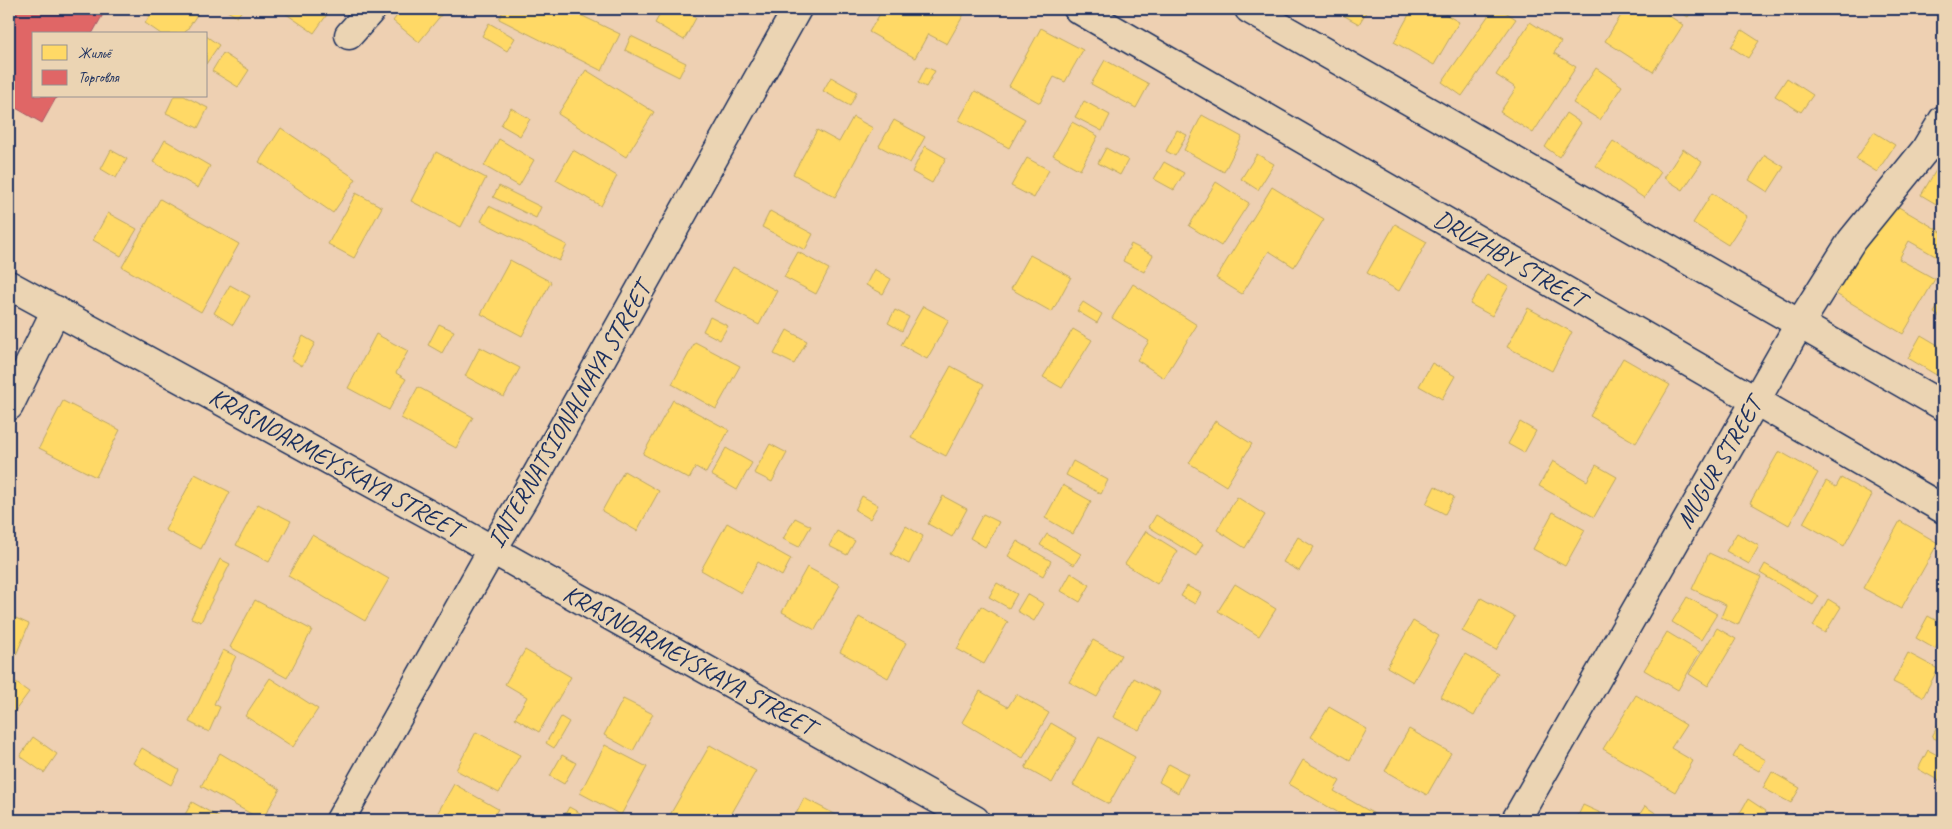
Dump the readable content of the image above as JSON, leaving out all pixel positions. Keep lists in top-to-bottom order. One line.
{"streets":{"street":["DRUZHBY STREET","INTERNATSIONALNAYA STREET","KRASNOARMEYSKAYA STREET","MUGUR STREET"]},"crossings":[["DRUZHBY STREET","MUGUR STREET"],["INTERNATSIONALNAYA STREET","KRASNOARMEYSKAYA STREET"]],"legend":["Жильё","Торговля"]}
